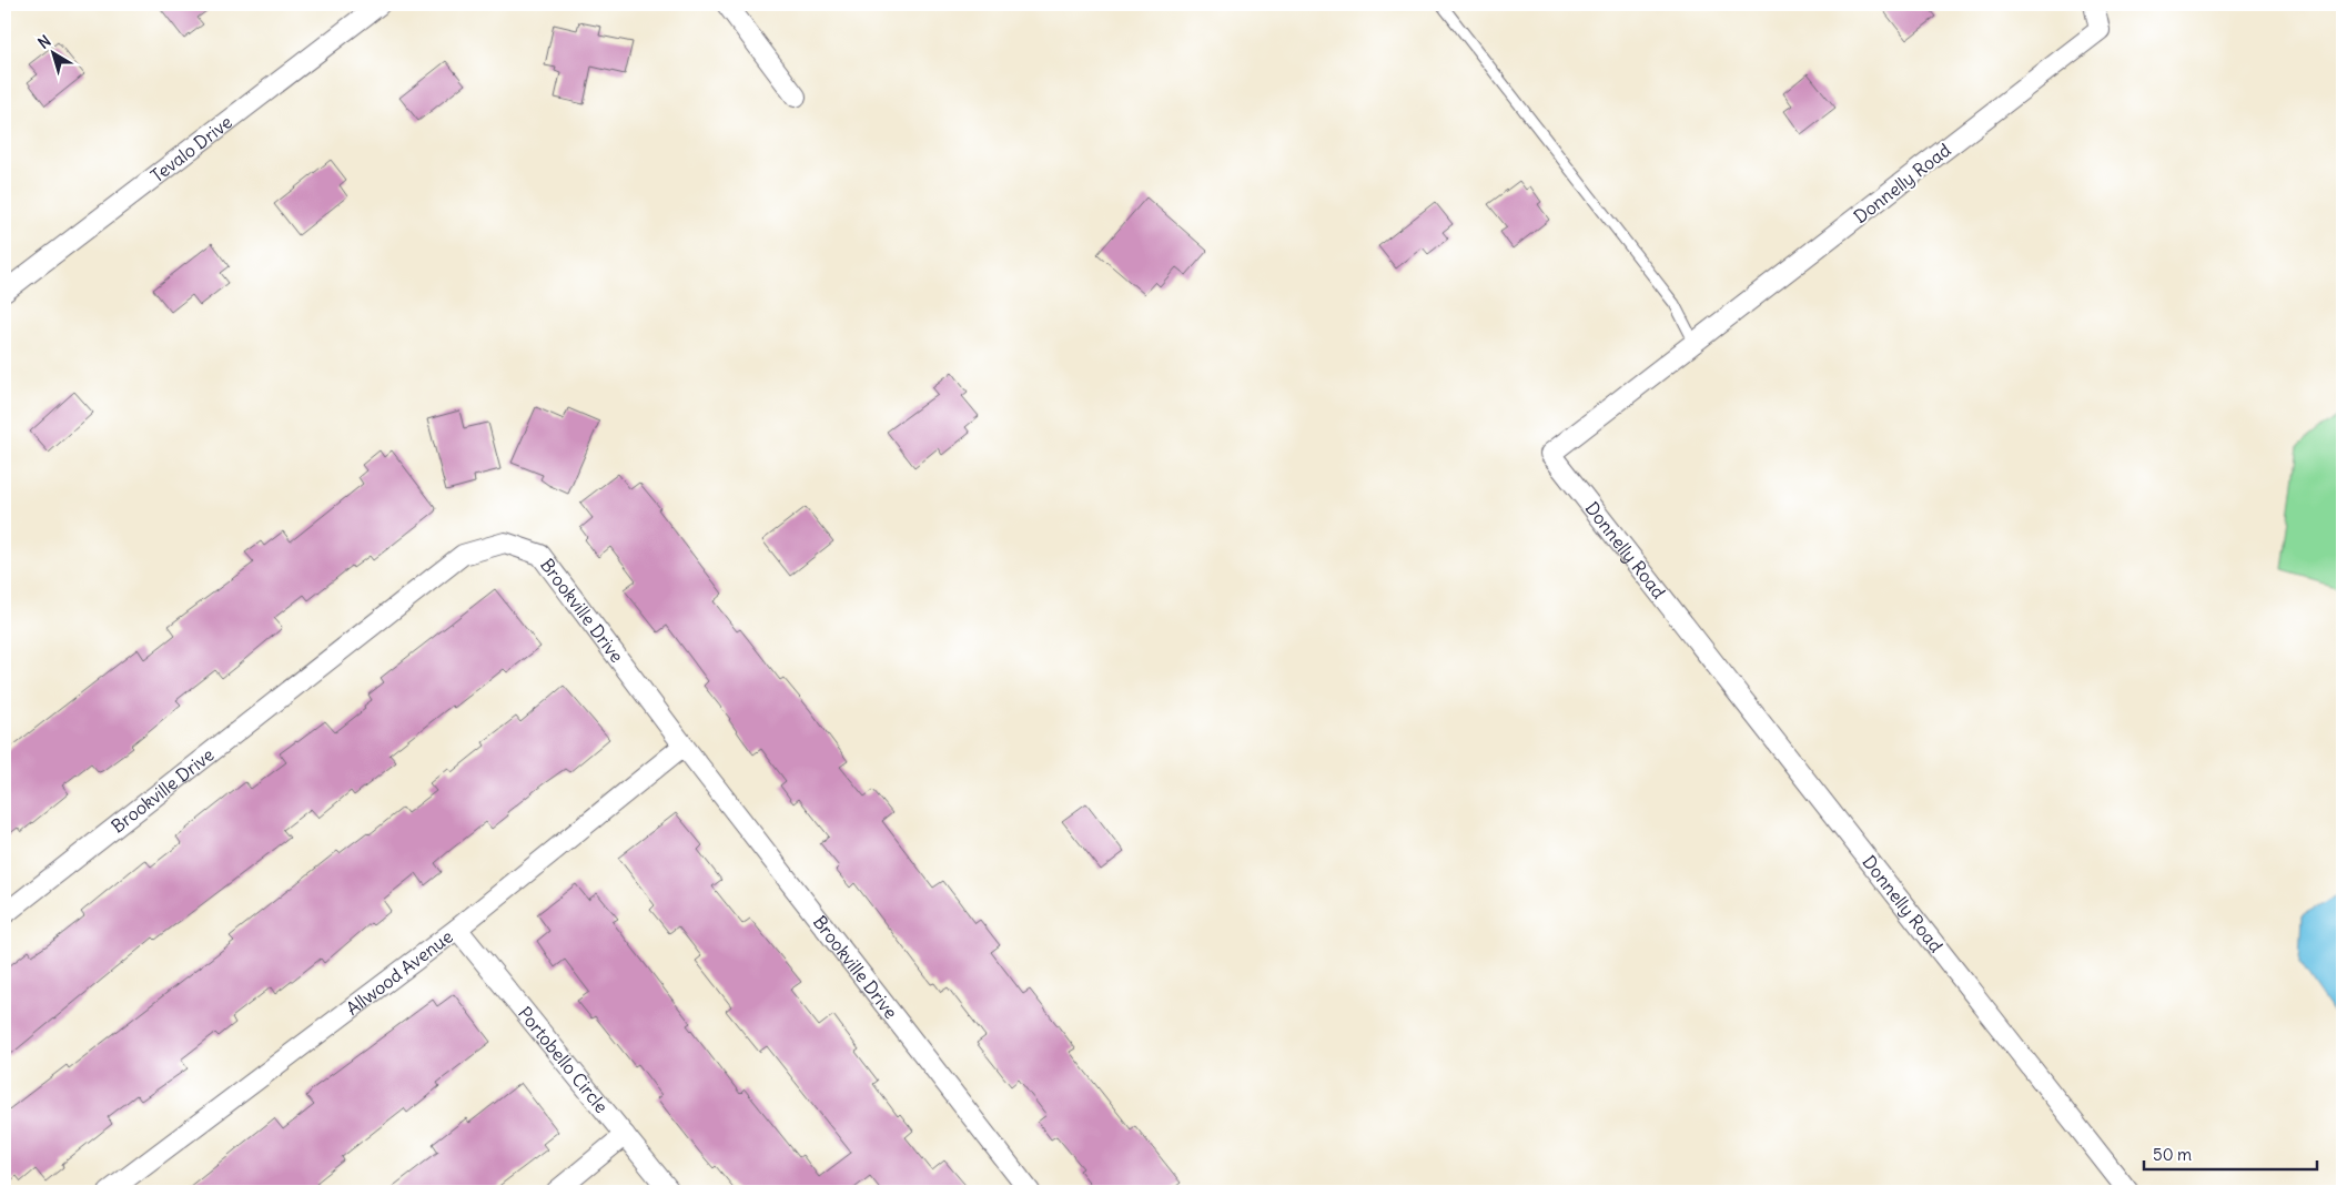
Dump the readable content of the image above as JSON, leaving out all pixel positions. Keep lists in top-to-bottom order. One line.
{"streets":{"street":["Tevalo Drive","Donnelly Road","Brookville Drive","Allwood Avenue","Portobello Circle"]},"crossings":[["Brookville Drive","Allwood Avenue"],["Allwood Avenue","Portobello Circle"]],"scale_bar":"50 m","north":"top left"}
